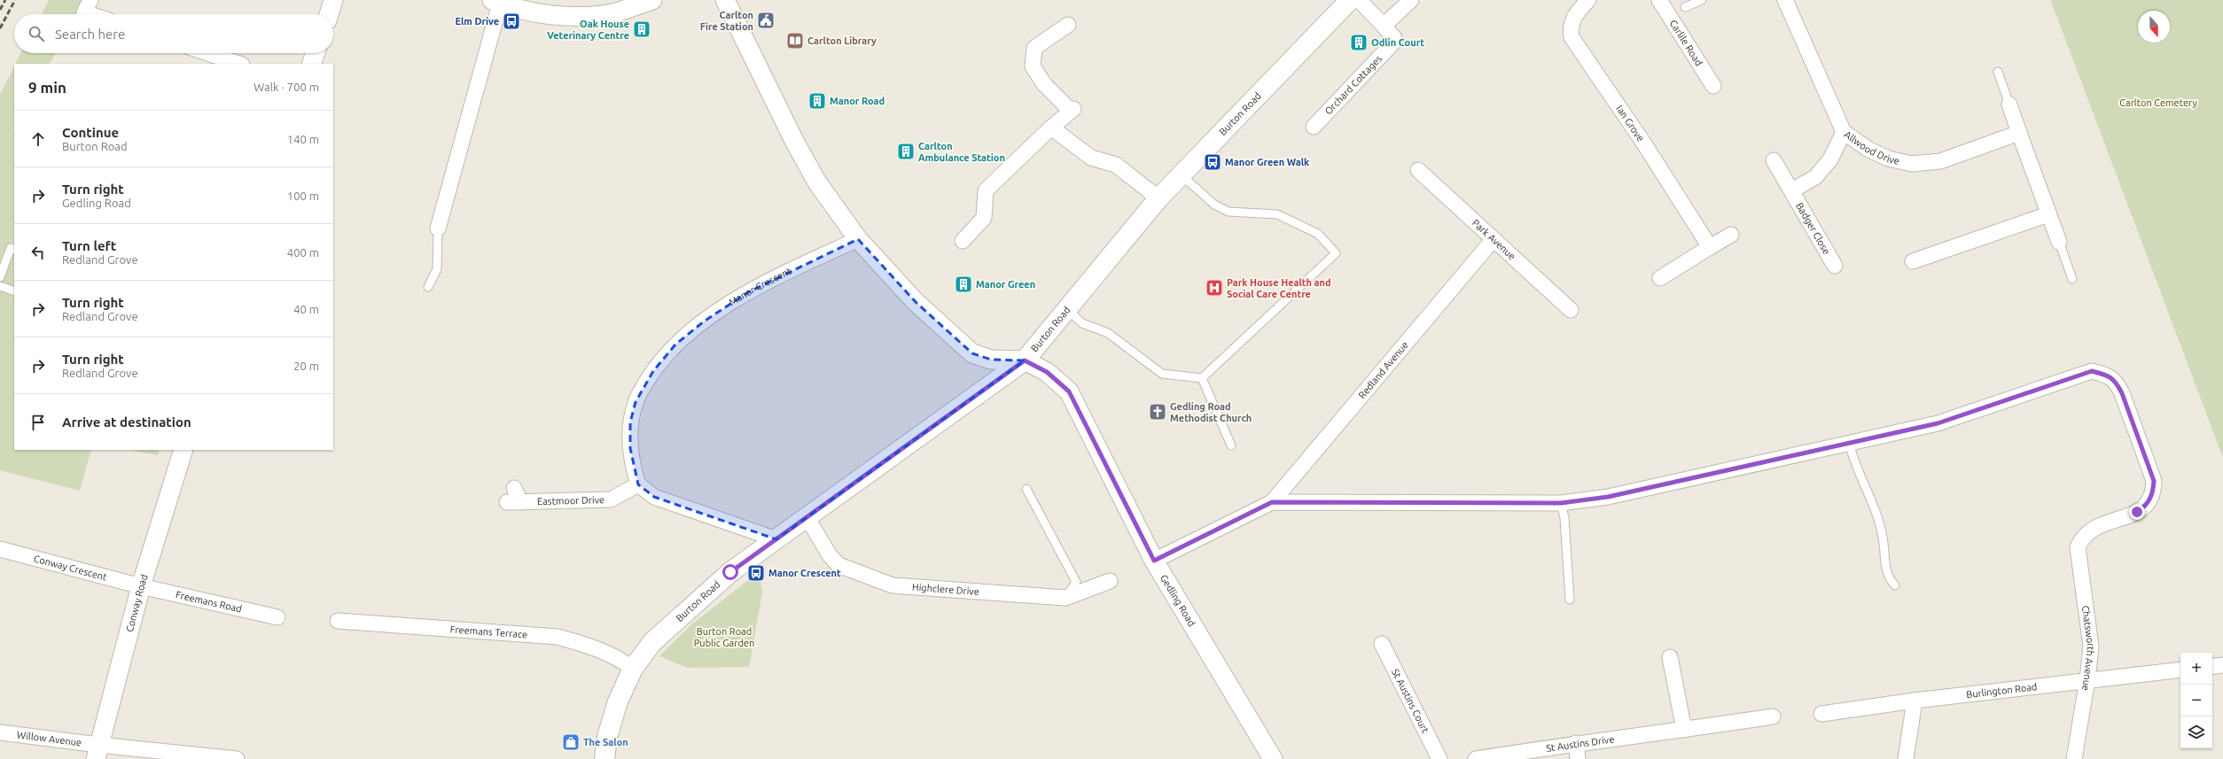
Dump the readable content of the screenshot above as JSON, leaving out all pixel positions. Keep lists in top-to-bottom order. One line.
{"streets":{"main road":["Burton Road"],"street":["Carlile Road","Orchard Cottages","Ian Grove","Allwood Drive","Badger Close","Park Avenue","Manor Crescent","Redland Avenue","Eastmoor Drive","Conway Crescent","Highclere Drive","Gedling Road","Freemans Road","Conway Road","Freemans Terrace","Chatsworth Avenue","Burlington Road","St Austins Court","Willow Avenue","St Austins Drive"]},"crossings":[["Burton Road","Highclere Drive"],["Burton Road","Gedling Road"],["Burton Road","Freemans Terrace"],["Park Avenue","Redland Avenue"],["Manor Crescent","Eastmoor Drive"],["Redland Avenue","Chatsworth Avenue"],["Conway Crescent","Freemans Road"],["Conway Crescent","Conway Road"],["Freemans Road","Conway Road"],["Conway Road","Willow Avenue"],["Chatsworth Avenue","Burlington Road"]],"parks":["Carlton Cemetery","Burton Road Public Garden"],"places":{"public building":["Carlton Fire Station"],"bus stop":["Elm Drive","Manor Green Walk","Manor Crescent"],"building":["Oak House Veterinary Centre","Odlin Court","Manor Road","Carlton Ambulance Station","Manor Green"],"library":["Carlton Library"],"hospital":["Park House Health and Social Care Centre"],"church":["Gedling Road Methodist Church"],"shop":["The Salon"]},"north":"bottom","page":{"search":"Search here","heading":["9 min","Walk · 700 m"],"list":[["Continue","Burton Road","140 m"],["Turn right","Gedling Road","100 m"],["Turn left","Redland Grove","400 m"],["Turn right","Redland Grove","40 m"],["Turn right","Redland Grove","20 m"],"Arrive at destination"],"map_buttons":["+","−"]}}
